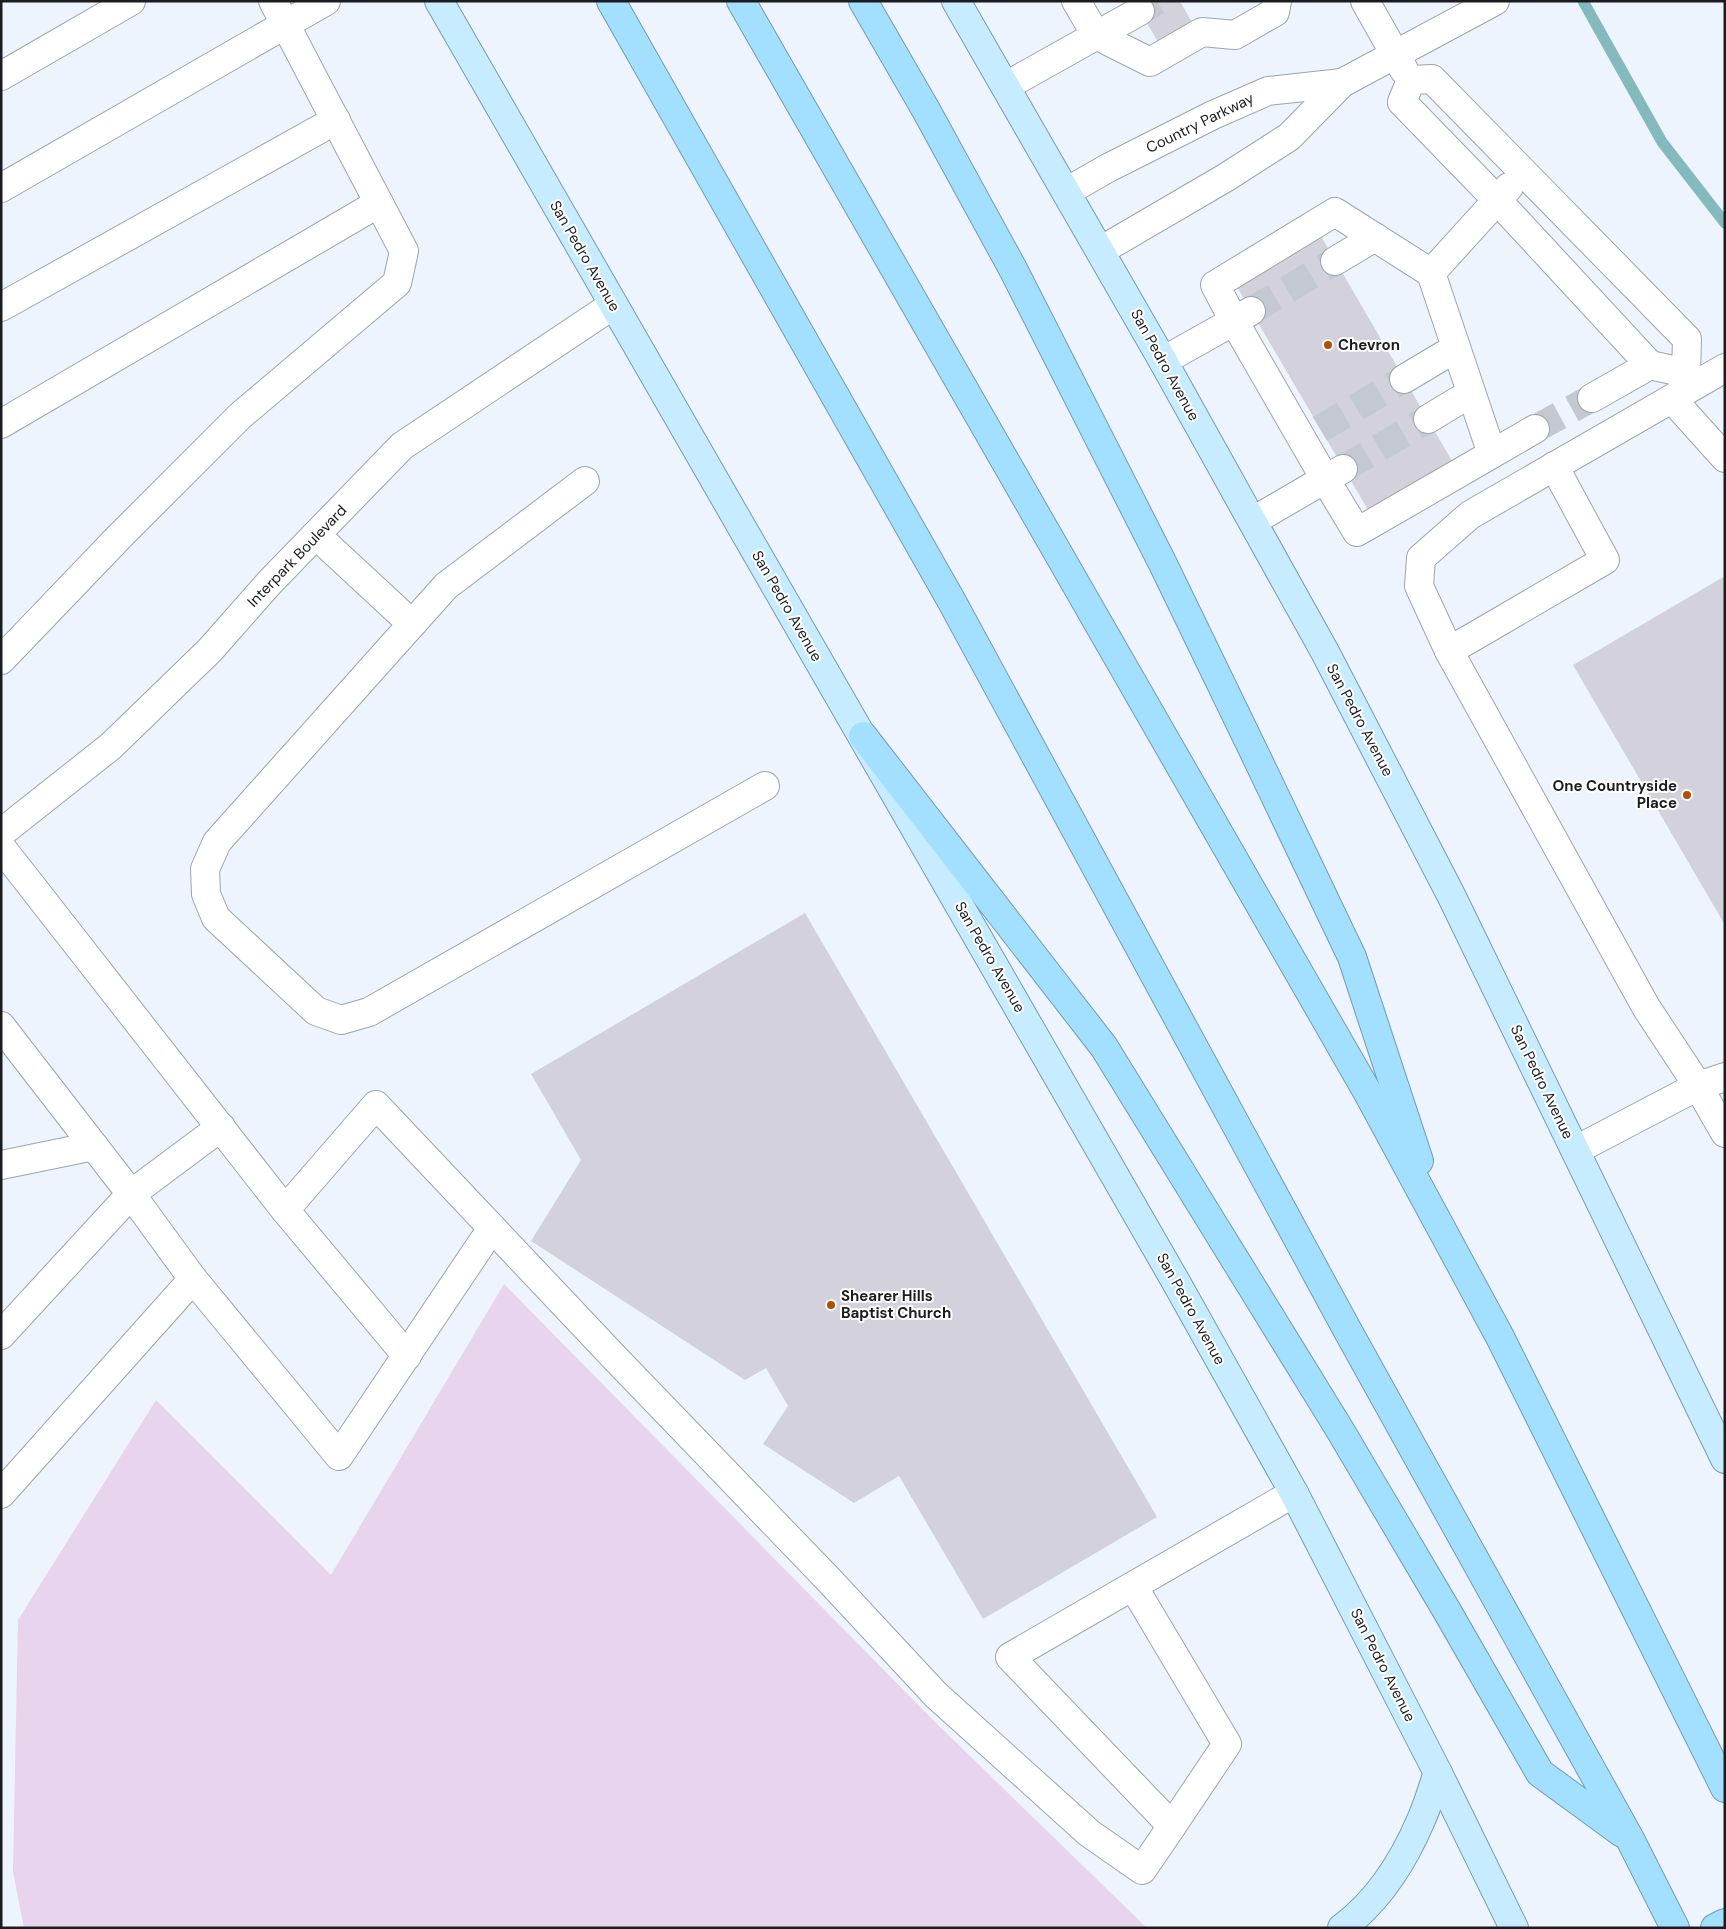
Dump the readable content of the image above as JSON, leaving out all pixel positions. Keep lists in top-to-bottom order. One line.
{"streets":{"main road":["San Pedro Avenue"],"street":["Country Parkway","Interpark Boulevard"]},"crossings":[["Country Parkway","San Pedro Avenue"],["San Pedro Avenue","Interpark Boulevard"]],"places":["Chevron","One Countryside Place","Shearer Hills Baptist Church"]}
